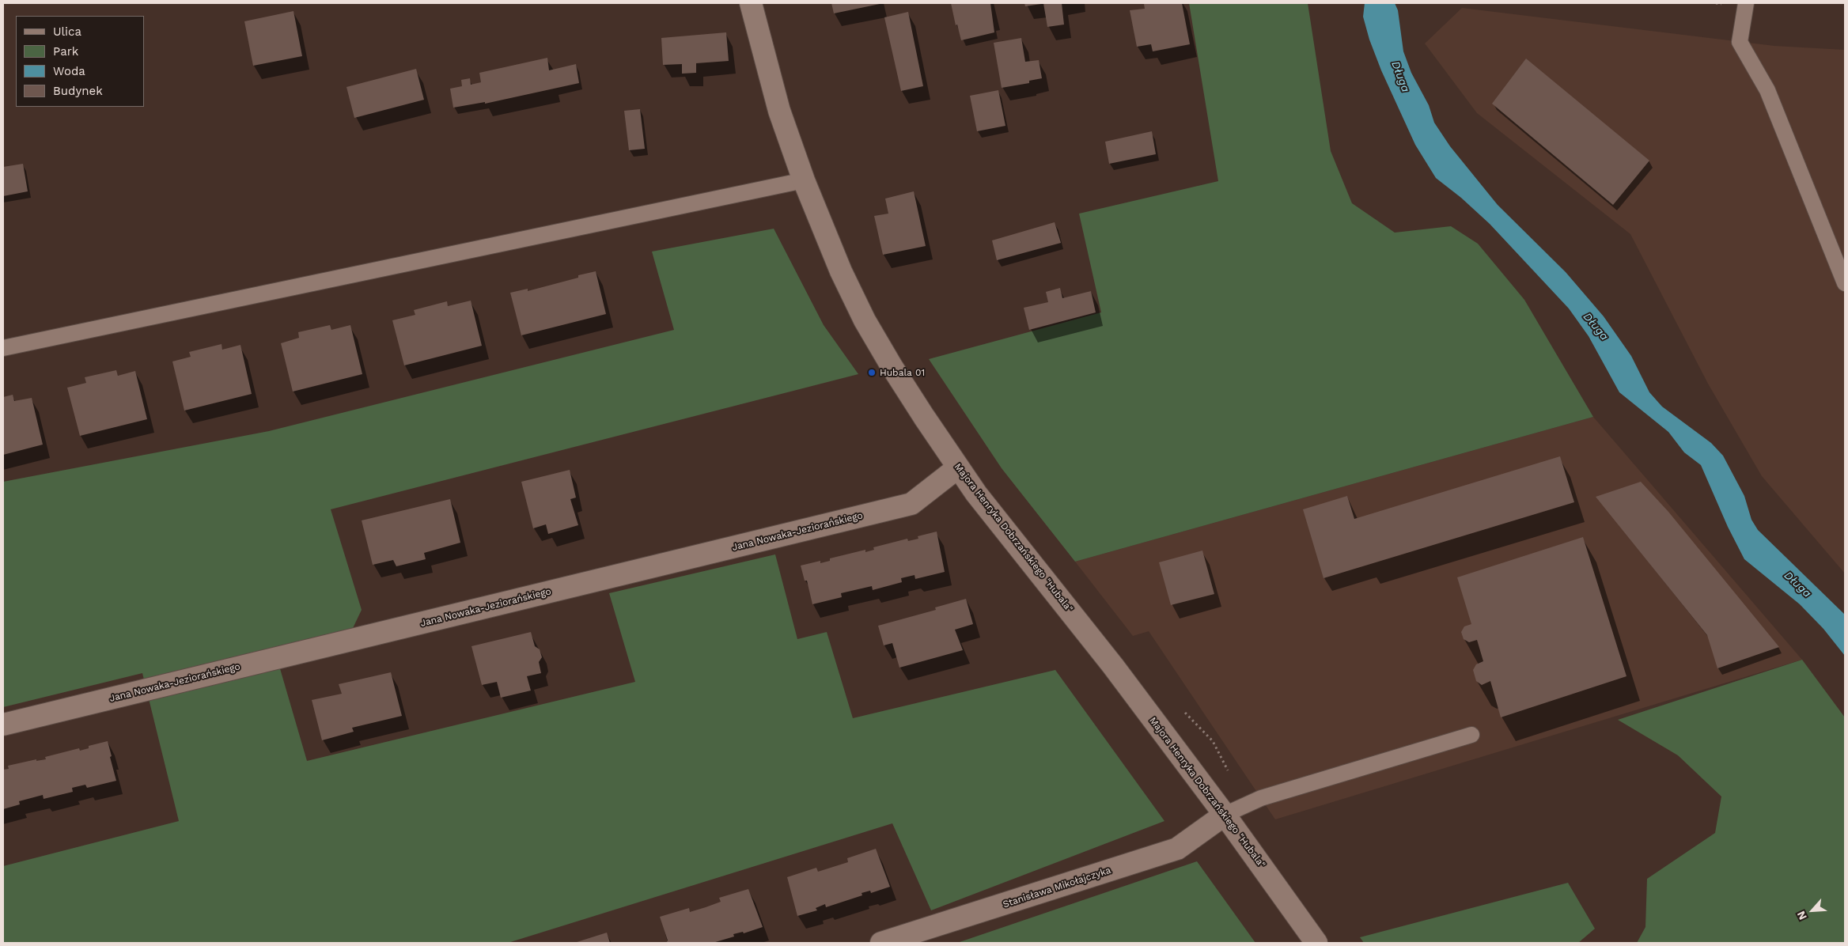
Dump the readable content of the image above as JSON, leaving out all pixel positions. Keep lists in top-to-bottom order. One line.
{"streets":{"street":["Jana Nowaka-Jeziorańskiego","Majora Henryka Dobrzańskiego \"Hubala\"","Stanisława Mikołajczyka"]},"crossings":[["Jana Nowaka-Jeziorańskiego","Majora Henryka Dobrzańskiego \"Hubala\""],["Majora Henryka Dobrzańskiego \"Hubala\"","Stanisława Mikołajczyka"]],"water":["Długa"],"places":["Hubala 01"],"legend":["Ulica","Park","Woda","Budynek"],"north":"bottom left"}
